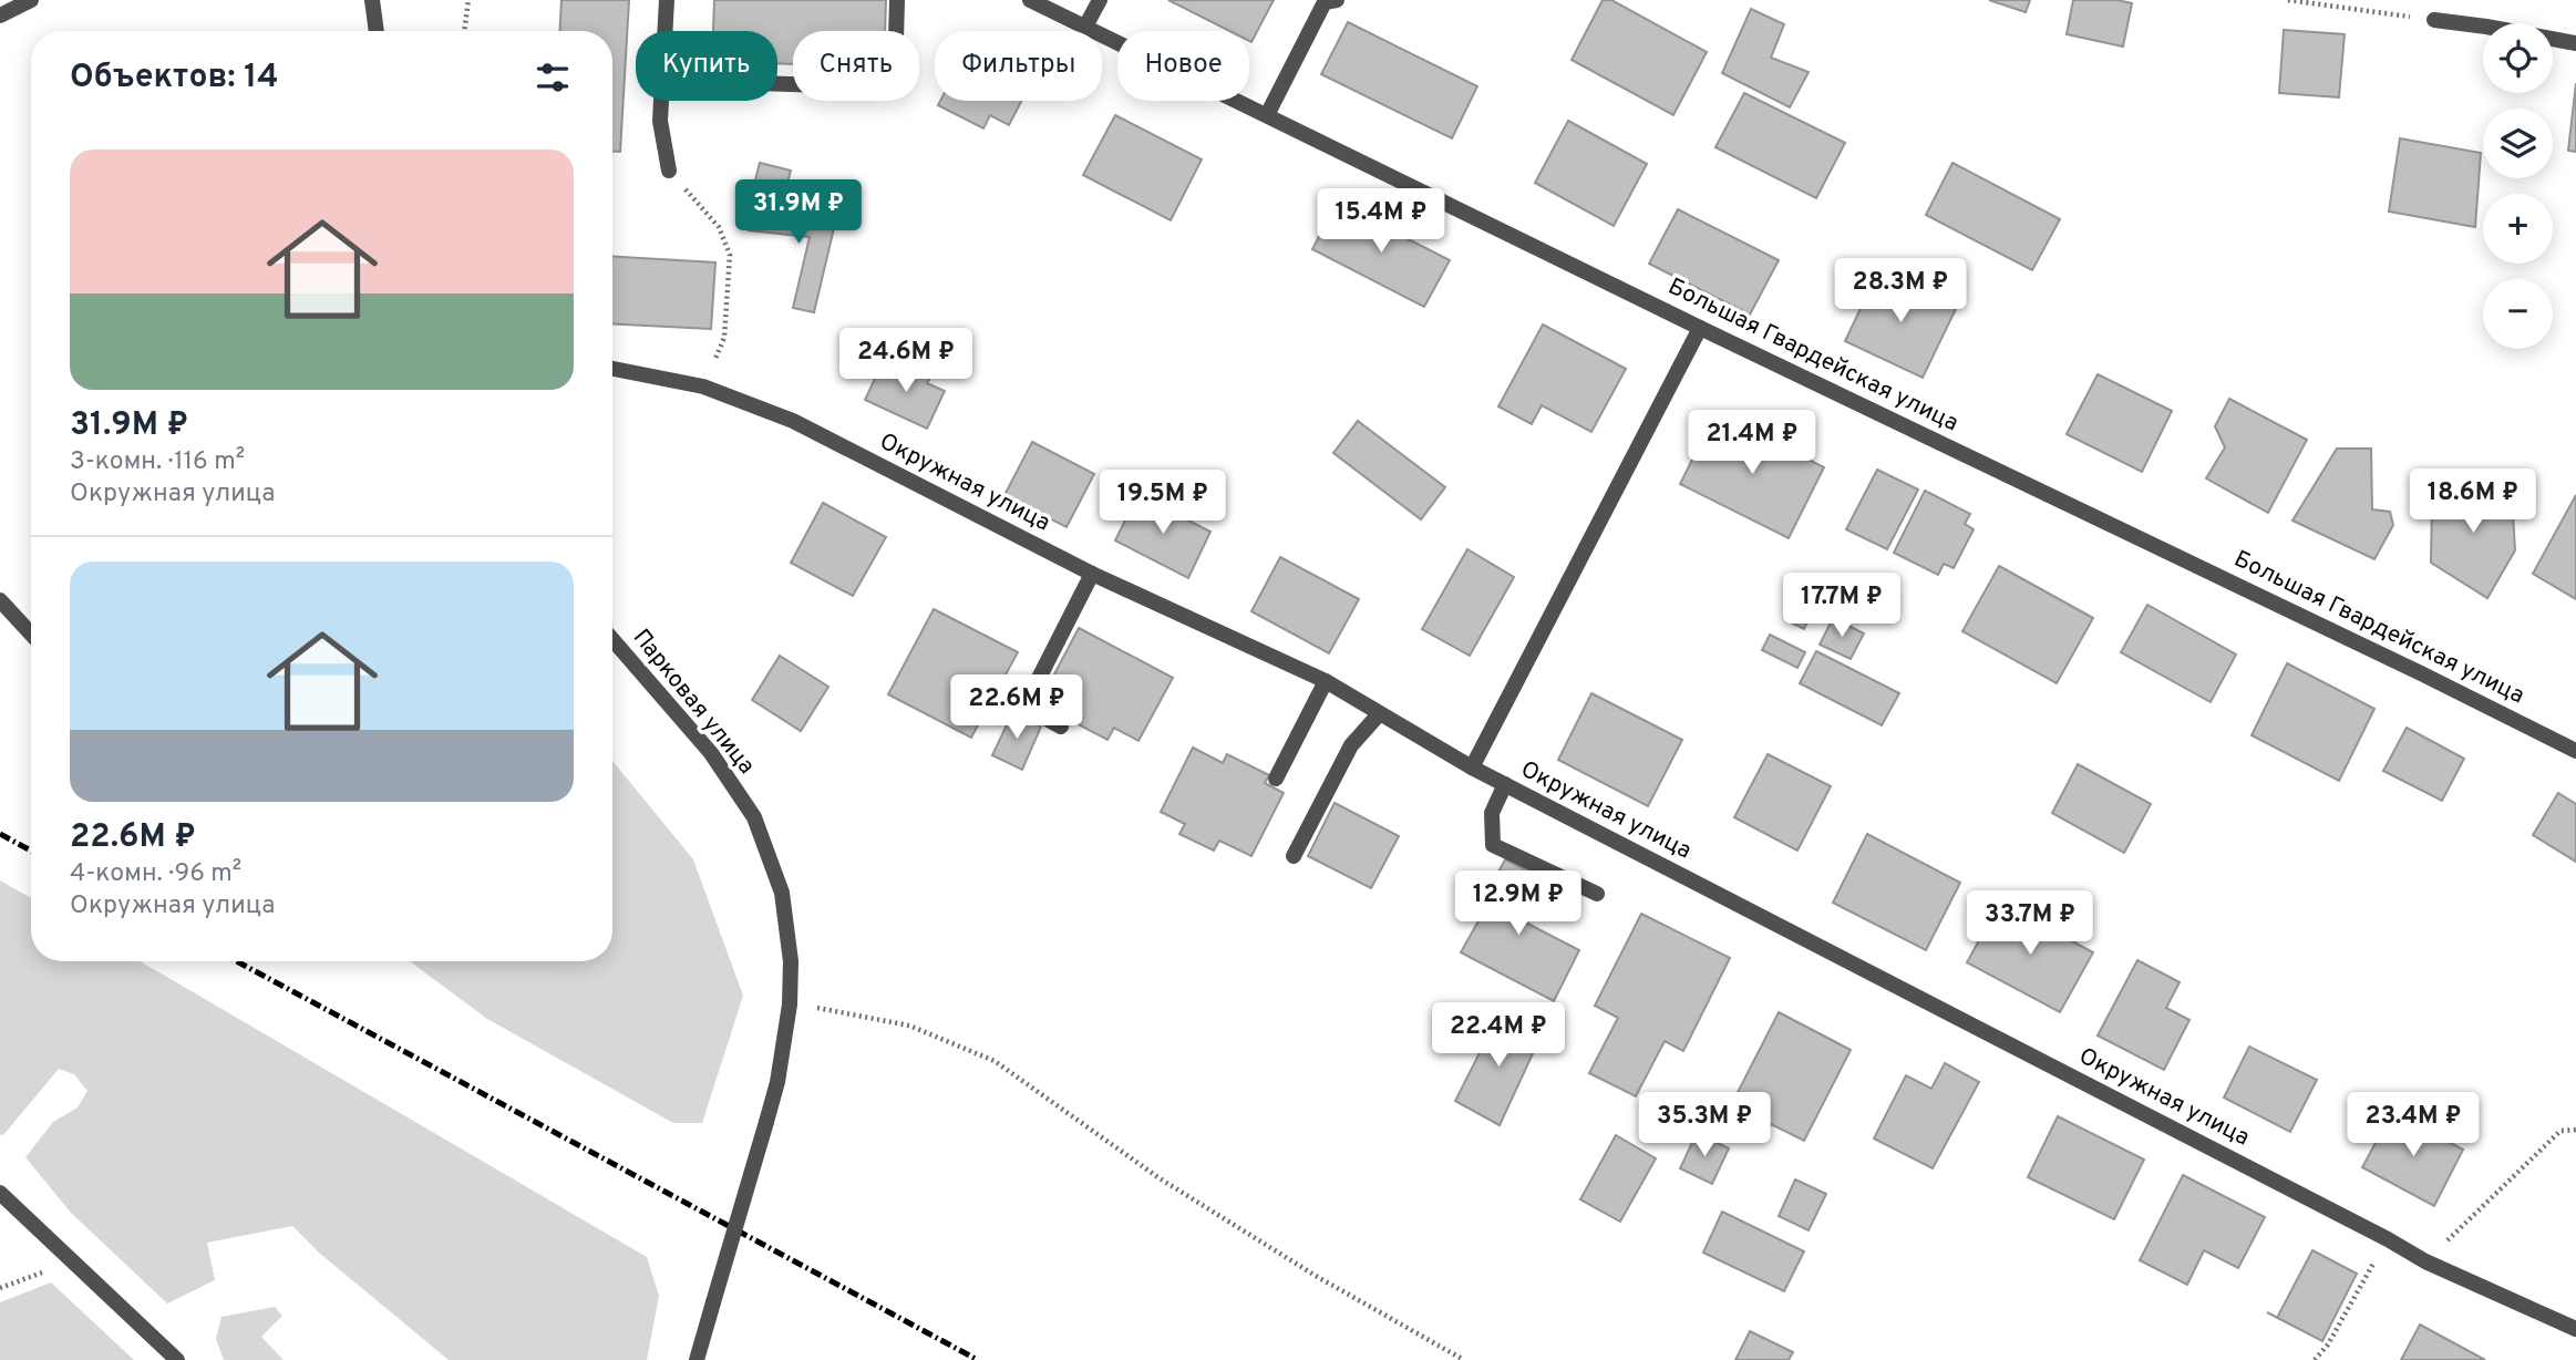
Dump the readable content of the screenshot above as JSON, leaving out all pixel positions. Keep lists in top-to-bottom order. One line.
{"streets":{"street":["Большая Гвардейская улица","Окружная улица","Парковая улица"]},"page":{"map_buttons":["+","−"],"chip":["Купить","Снять","Фильтры","Новое"],"heading":"Объектов: 14","list":[{"name":"31.9M ₽","note":"3-комн. · 116 m² · Окружная улица"},{"name":"22.6M ₽","note":"4-комн. · 96 m² · Окружная улица"}],"price":["31.9M ₽","15.4M ₽","28.3M ₽","24.6M ₽","21.4M ₽","18.6M ₽","19.5M ₽","17.7M ₽","22.6M ₽","12.9M ₽","33.7M ₽","22.4M ₽","35.3M ₽","23.4M ₽"]}}
